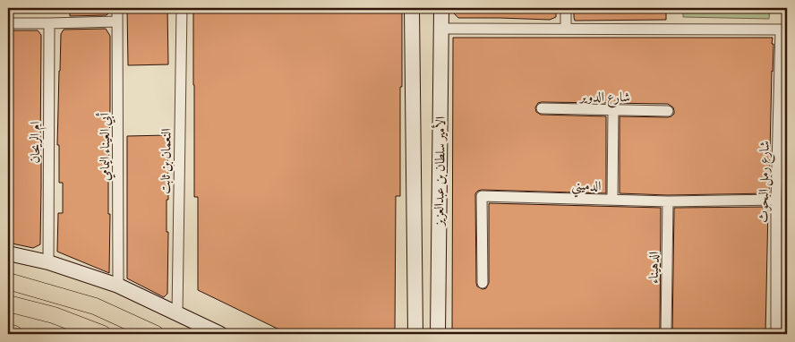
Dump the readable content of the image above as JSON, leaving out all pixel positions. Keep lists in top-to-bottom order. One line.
{"streets":{"street":["شارع الدوير","ام الريحان","أبي العيناء اليمامي","النعمان بن ثابت","الأمير سلطان بن عبدالعزيز","شارع رمل البحوث","الدميني","الدهيناء"]},"crossings":[["شارع رمل البحوث","الدميني"],["الدميني","الدهيناء"]]}
